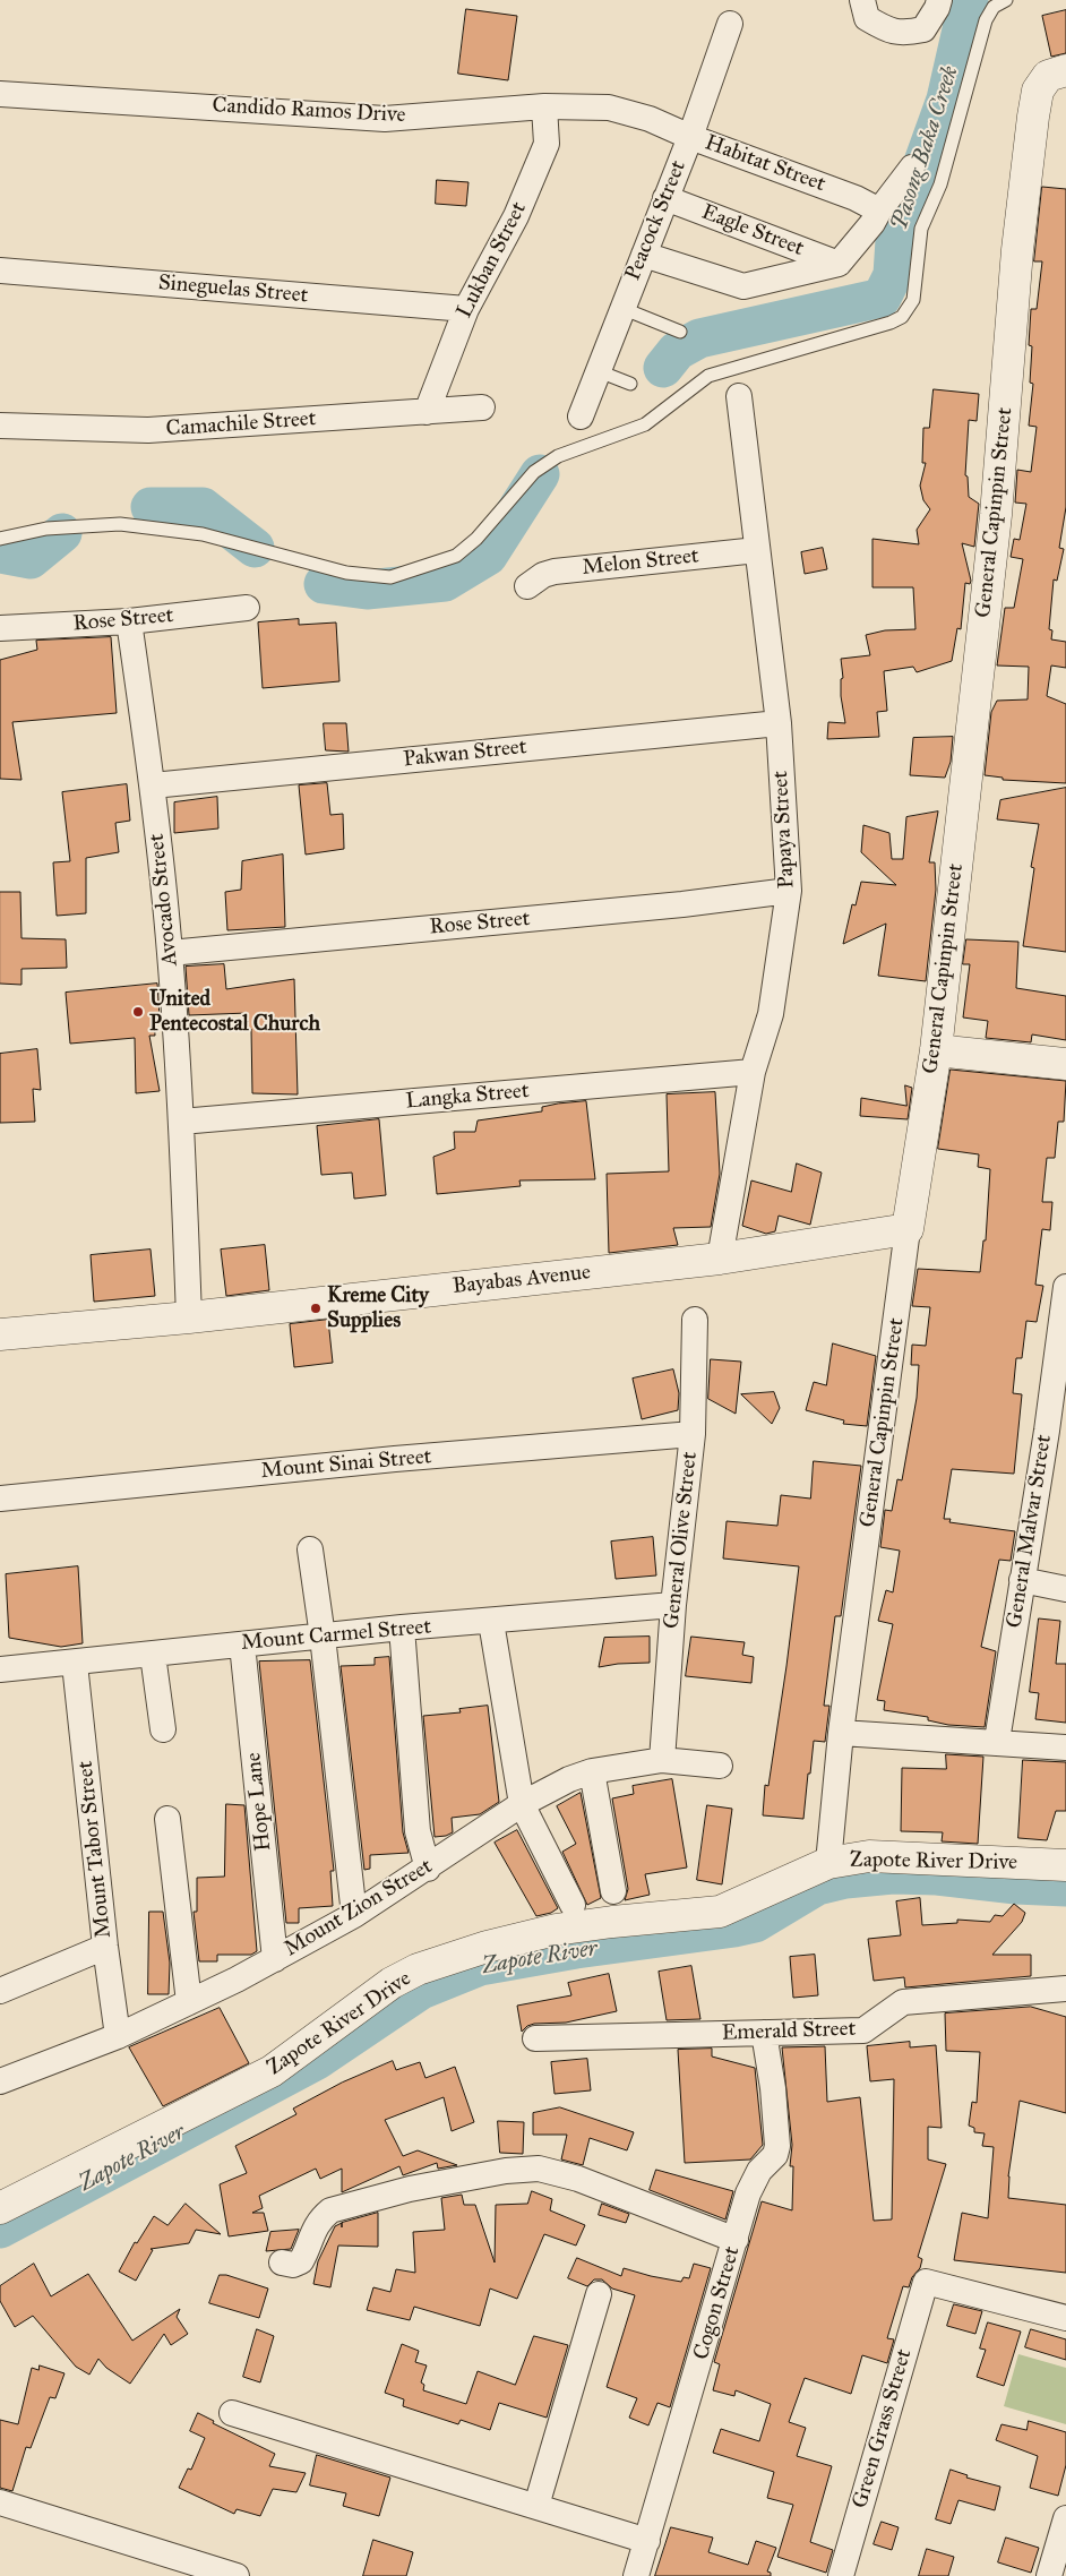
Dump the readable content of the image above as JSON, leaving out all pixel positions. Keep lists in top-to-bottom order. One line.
{"streets":{"street":["Candido Ramos Drive","Habitat Street","Peacock Street","Eagle Street","Lukban Street","Sineguelas Street","Camachile Street","General Capinpin Street","Melon Street","Rose Street","Pakwan Street","Papaya Street","Avocado Street","Langka Street","Bayabas Avenue","Mount Sinai Street","General Malvar Street","General Olive Street","Mount Carmel Street","Hope Lane","Mount Tabor Street","Zapote River Drive","Mount Zion Street","Emerald Street","Cogon Street","Green Grass Street"]},"crossings":[["Candido Ramos Drive","Habitat Street"],["Candido Ramos Drive","Lukban Street"],["Habitat Street","Peacock Street"],["Peacock Street","Eagle Street"],["Lukban Street","Sineguelas Street"],["Lukban Street","Camachile Street"],["General Capinpin Street","Bayabas Avenue"],["General Capinpin Street","Zapote River Drive"],["Melon Street","Papaya Street"],["Rose Street","Papaya Street"],["Rose Street","Avocado Street"],["Pakwan Street","Papaya Street"],["Pakwan Street","Avocado Street"],["Papaya Street","Langka Street"],["Papaya Street","Bayabas Avenue"],["Avocado Street","Langka Street"],["Avocado Street","Bayabas Avenue"],["Mount Sinai Street","General Olive Street"],["General Olive Street","Mount Carmel Street"],["General Olive Street","Mount Zion Street"],["Mount Carmel Street","Hope Lane"],["Mount Carmel Street","Mount Tabor Street"],["Hope Lane","Mount Zion Street"],["Mount Tabor Street","Mount Zion Street"],["Emerald Street","Cogon Street"]],"water":["Pasong Baka Creek","Zapote River"],"places":["United Pentecostal Church","Kreme City Supplies"]}
